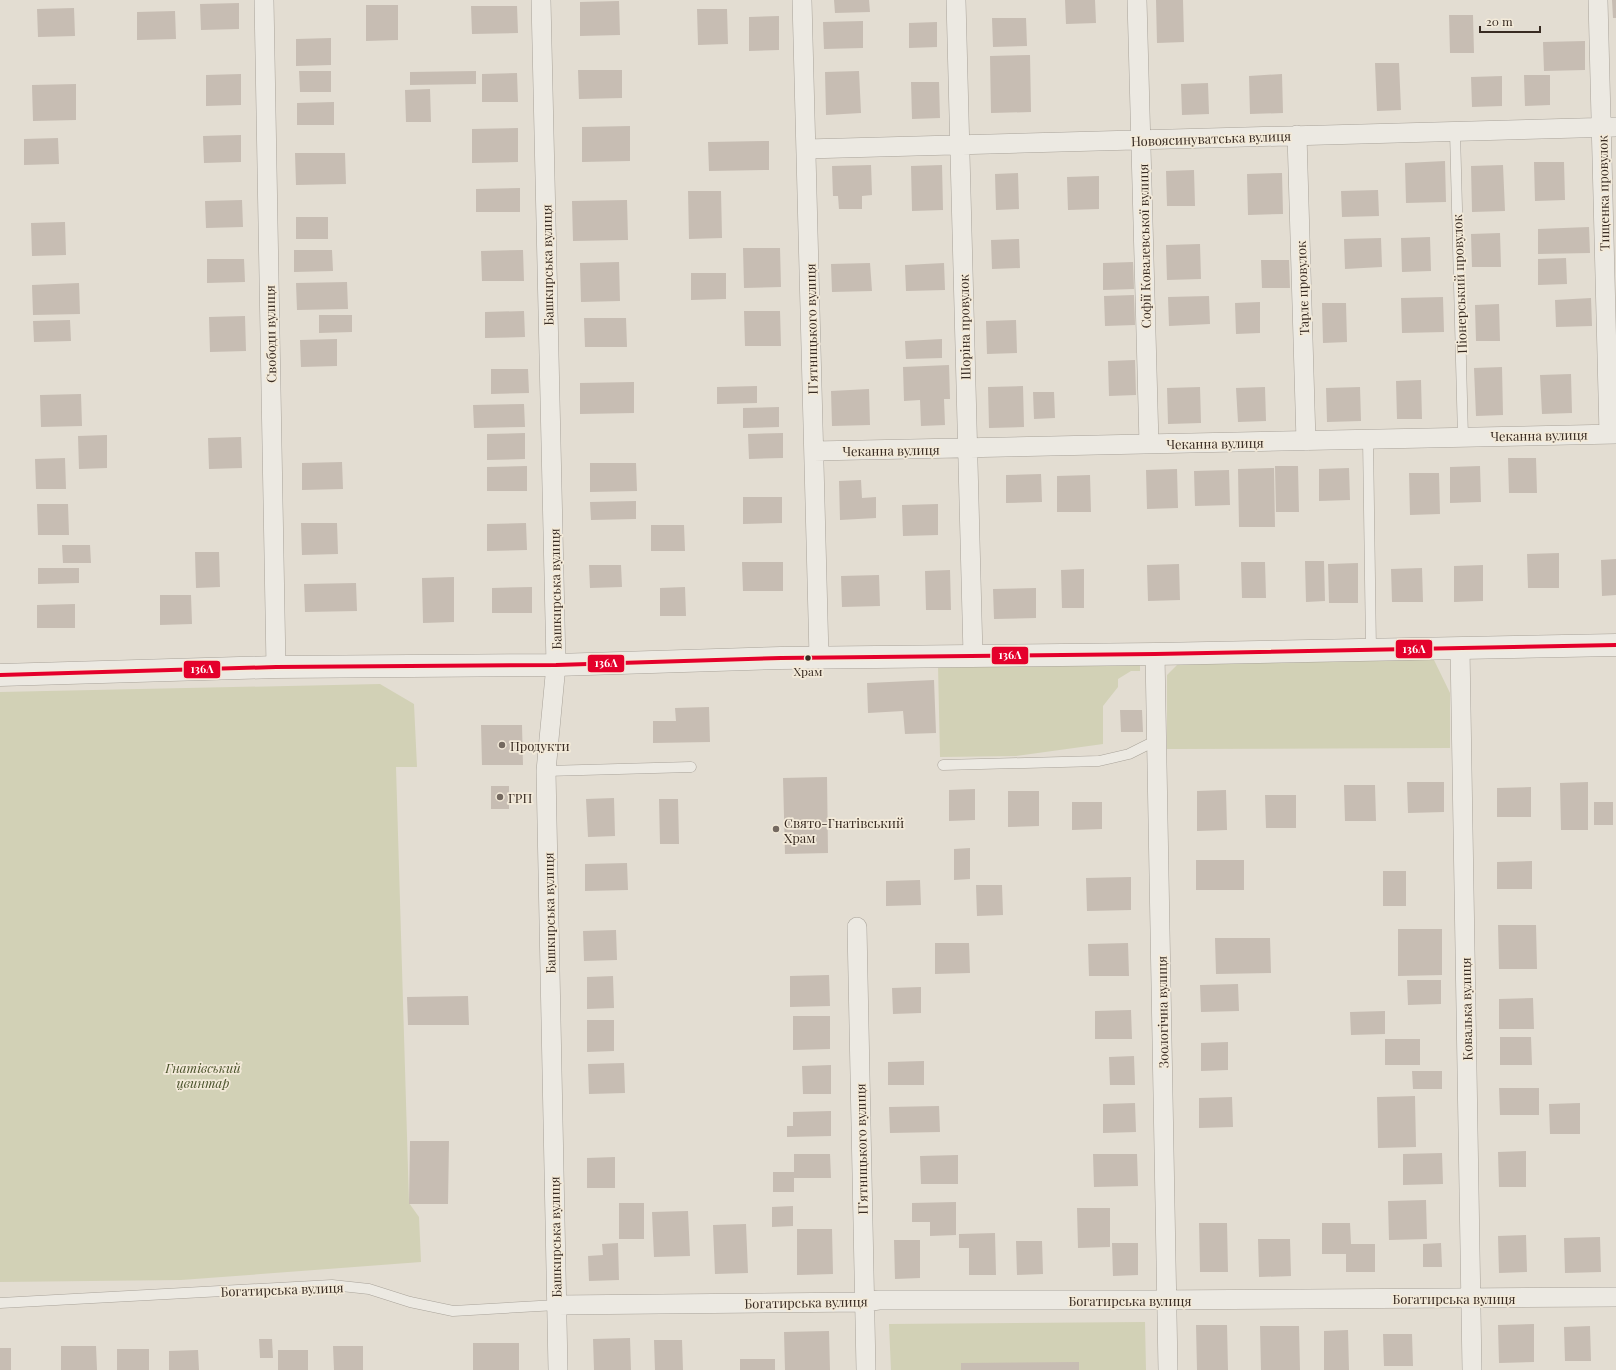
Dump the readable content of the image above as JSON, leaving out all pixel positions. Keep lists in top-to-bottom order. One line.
{"streets":{"street":["Новоясинуватська вулиця","Тищенка провулок","Софії Ковалевської вулиця","Башкирська вулиця","Тарлє провулок","Шоріна провулок","П’ятницького вулиця","Свободи вулиця","Чеканна вулиця","Ковалька вулиця","Зоологічна вулиця","Богатирська вулиця"],"lane":["Пiонерський провулок"]},"crossings":[["Новоясинуватська вулиця","Тищенка провулок"],["Новоясинуватська вулиця","Софії Ковалевської вулиця"],["Новоясинуватська вулиця","Пiонерський провулок"],["Новоясинуватська вулиця","Тарлє провулок"],["Новоясинуватська вулиця","Шоріна провулок"],["Новоясинуватська вулиця","П’ятницького вулиця"],["Тищенка провулок","Чеканна вулиця"],["Софії Ковалевської вулиця","Чеканна вулиця"],["Башкирська вулиця","Богатирська вулиця"],["Пiонерський провулок","Чеканна вулиця"],["Тарлє провулок","Чеканна вулиця"],["Шоріна провулок","Чеканна вулиця"],["П’ятницького вулиця","Чеканна вулиця"],["П’ятницького вулиця","Богатирська вулиця"],["Ковалька вулиця","Богатирська вулиця"],["Зоологічна вулиця","Богатирська вулиця"]],"parks":["Гнатівський цвинтар"],"places":["Храм","Продукти","ГРП","Свято-Гнатівський Храм"],"lines":["transit line 136А"],"scale_bar":"20 m"}
